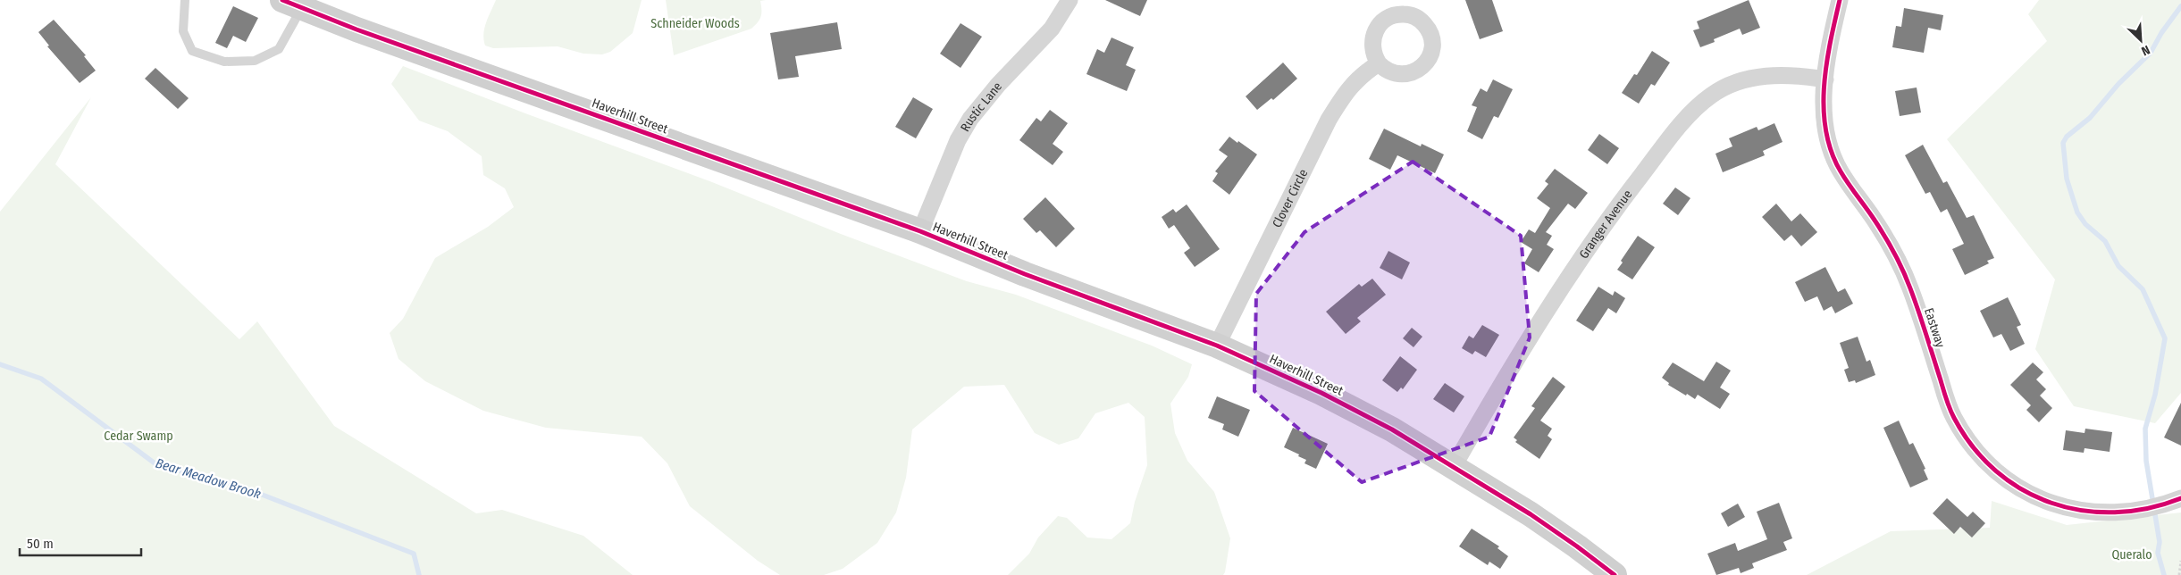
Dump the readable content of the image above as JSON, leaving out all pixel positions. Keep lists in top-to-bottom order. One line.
{"streets":{"street":["Rustic Lane","Haverhill Street","Clover Circle","Granger Avenue","Eastway"]},"crossings":[["Rustic Lane","Haverhill Street"],["Haverhill Street","Clover Circle"],["Haverhill Street","Granger Avenue"],["Granger Avenue","Eastway"]],"water":["Bear Meadow Brook"],"parks":["Schneider Woods","Cedar Swamp","Queralo"],"scale_bar":"50 m","north":"bottom right"}
